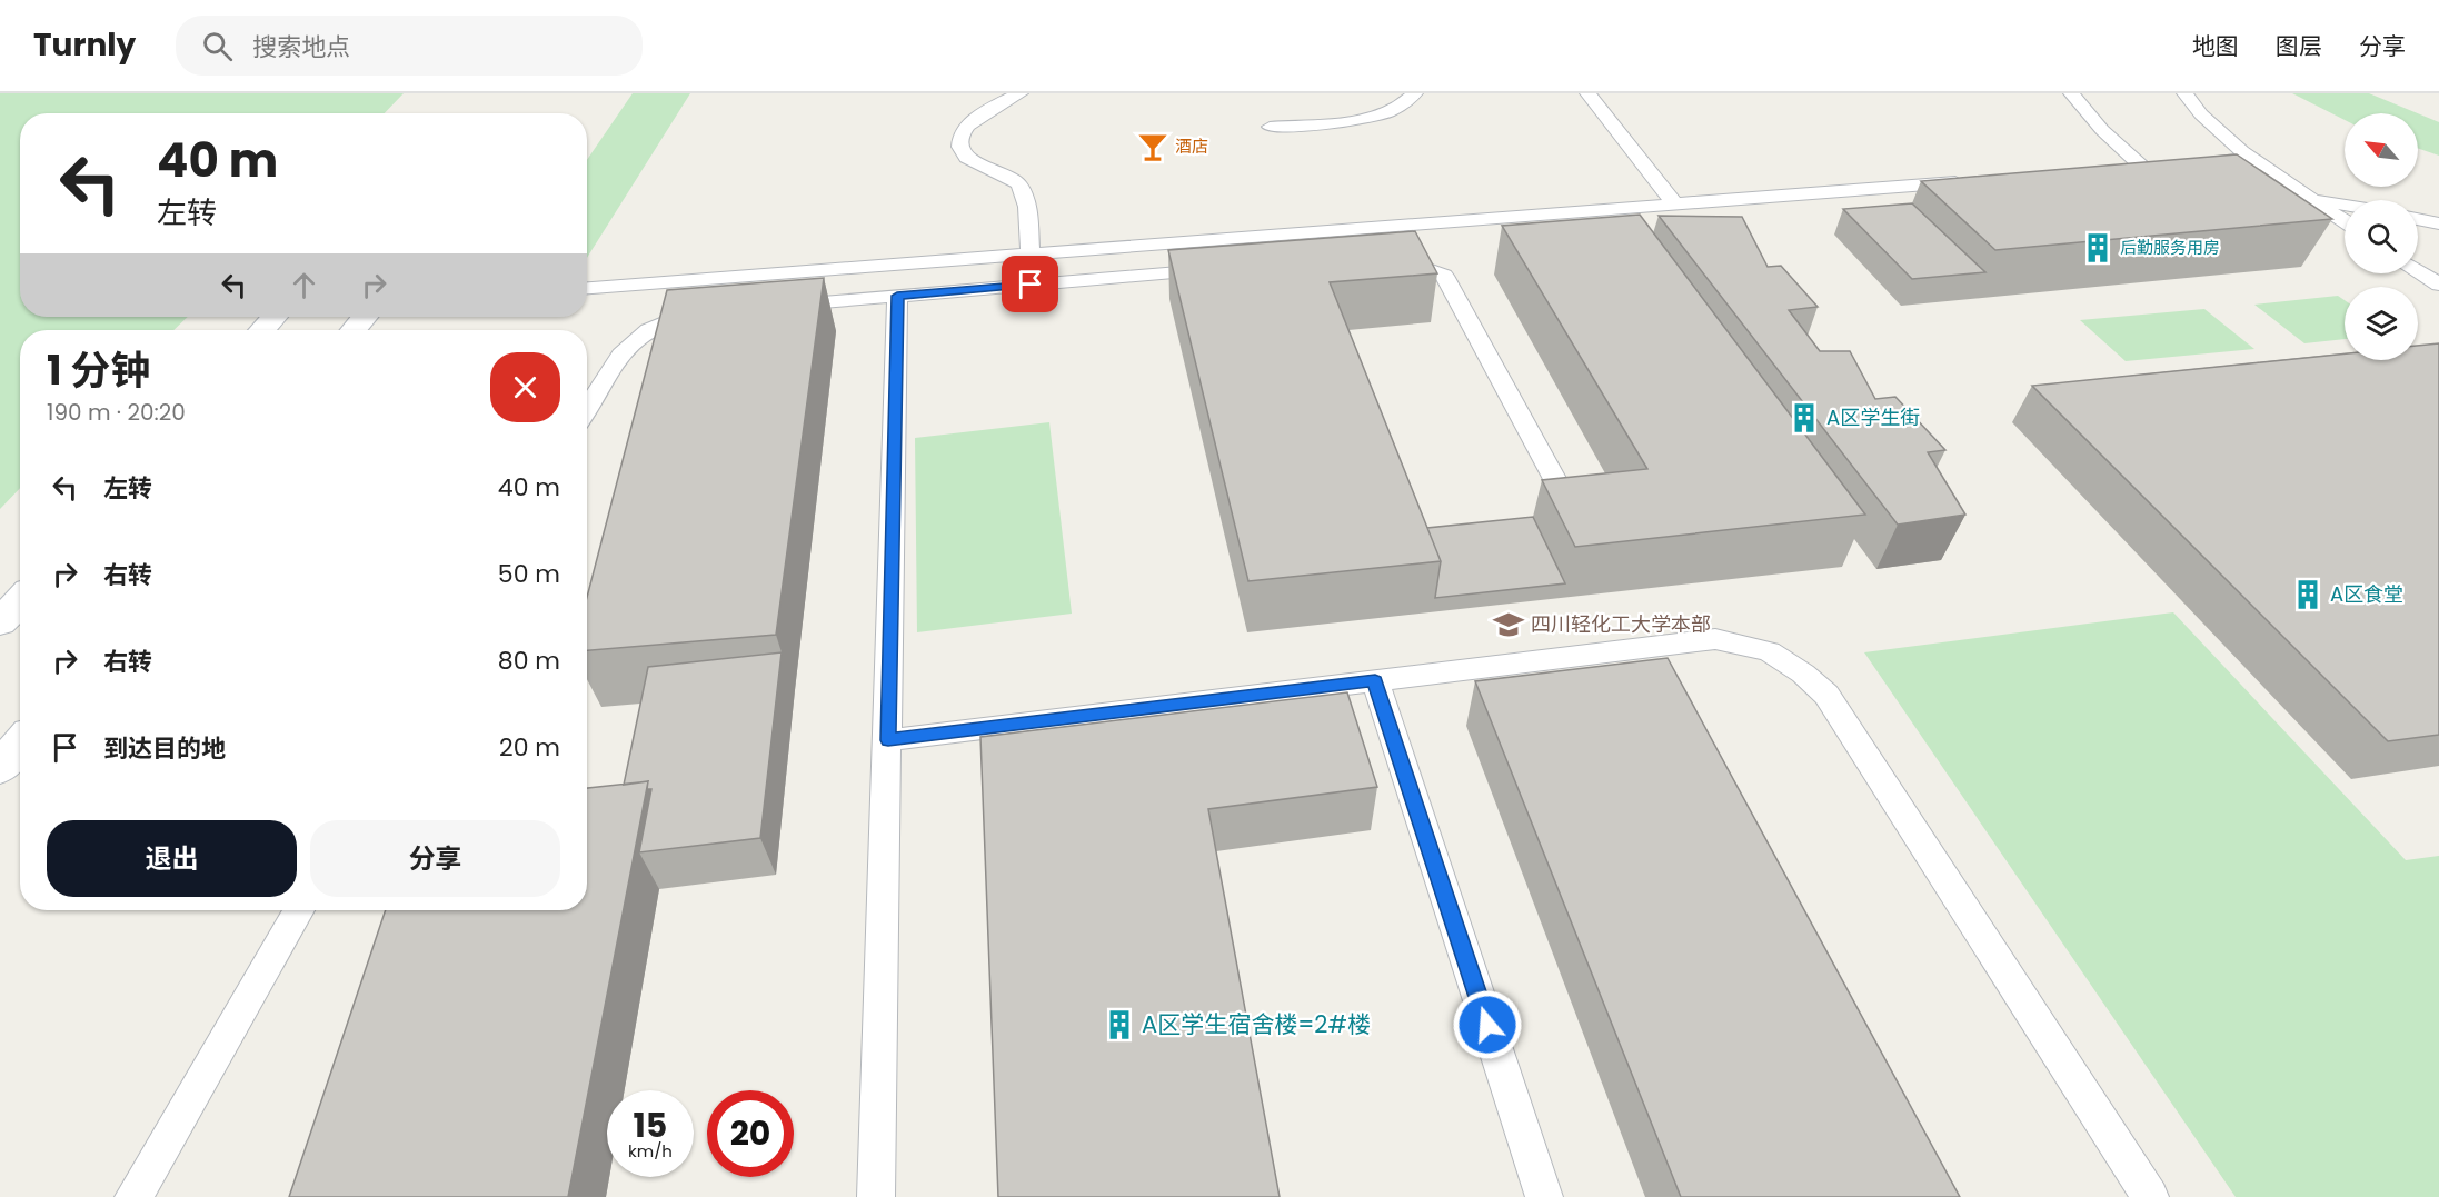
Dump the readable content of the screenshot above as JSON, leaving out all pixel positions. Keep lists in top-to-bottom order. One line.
{"places":{"bar":["酒店"],"building":["后勤服务用房","A区学生街","A区食堂","A区学生宿舍楼=2#楼"],"school or university":["四川轻化工大学本部"]},"north":"top left","page":{"header":"Turnly","search":"搜索地点","nav":["地图","图层","分享"],"turn":["40 m","左转"],"heading":["1 分钟","190 m · 20:20"],"list":[{"name":"左转","value":"40 m"},{"name":"右转","value":"50 m"},{"name":"右转","value":"80 m"},{"name":"到达目的地","value":"20 m"}],"buttons":["退出","分享"],"speed":"15 km/h","limit":"20"}}
